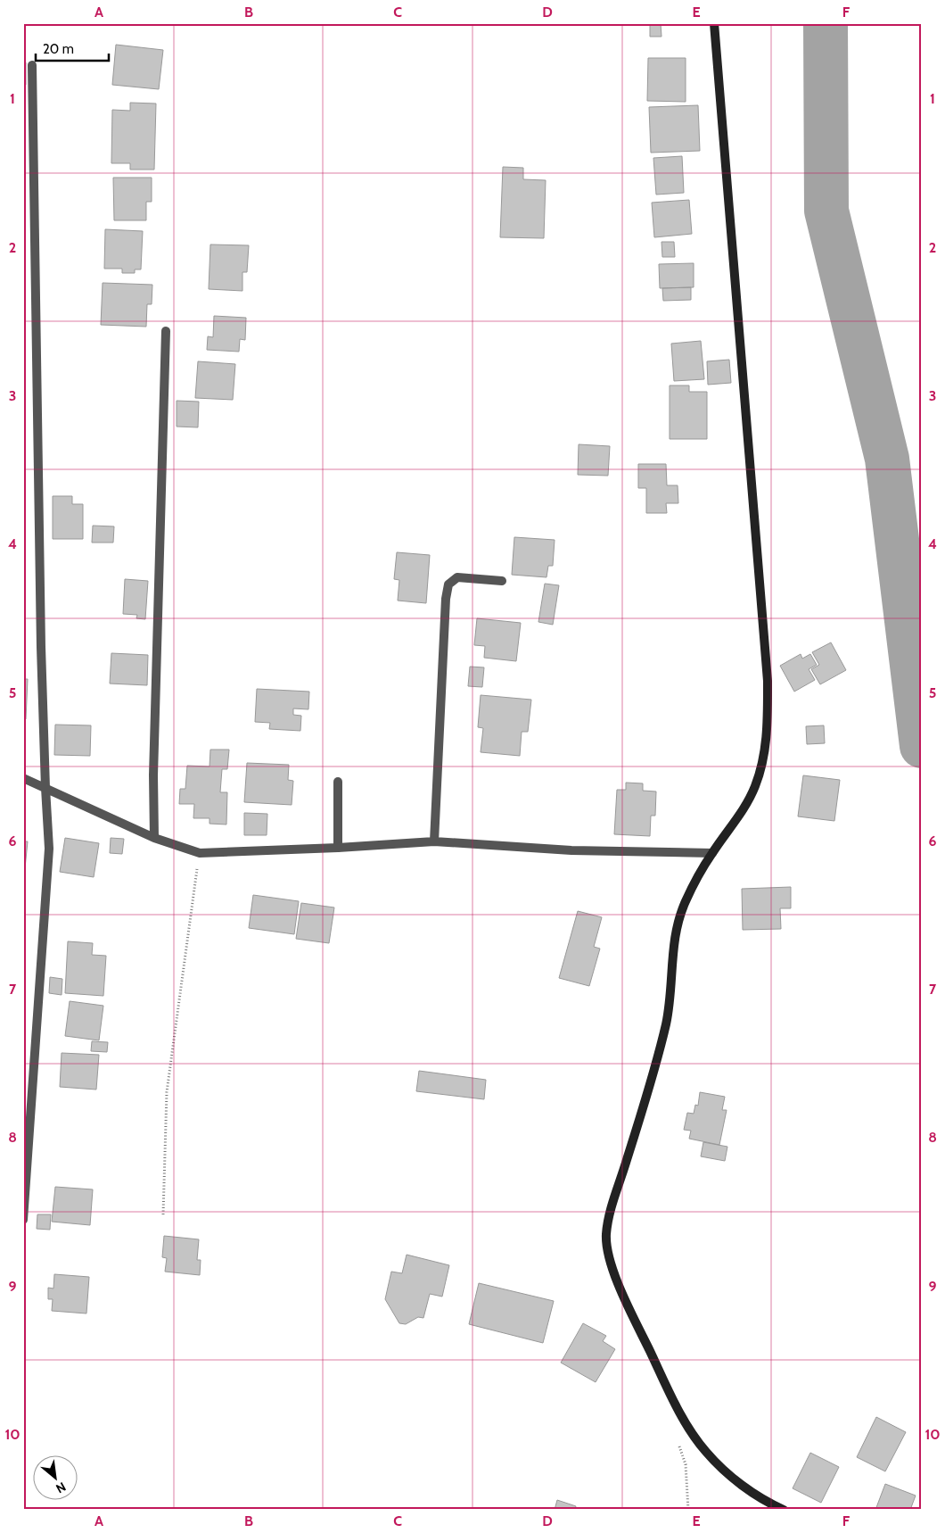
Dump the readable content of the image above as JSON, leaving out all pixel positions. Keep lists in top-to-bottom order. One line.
{"scale_bar":"20 m","north":"bottom right","grid":{"columns":["A","B","C","D","E","F"],"rows":["1","2","3","4","5","6","7","8","9","10"]}}
